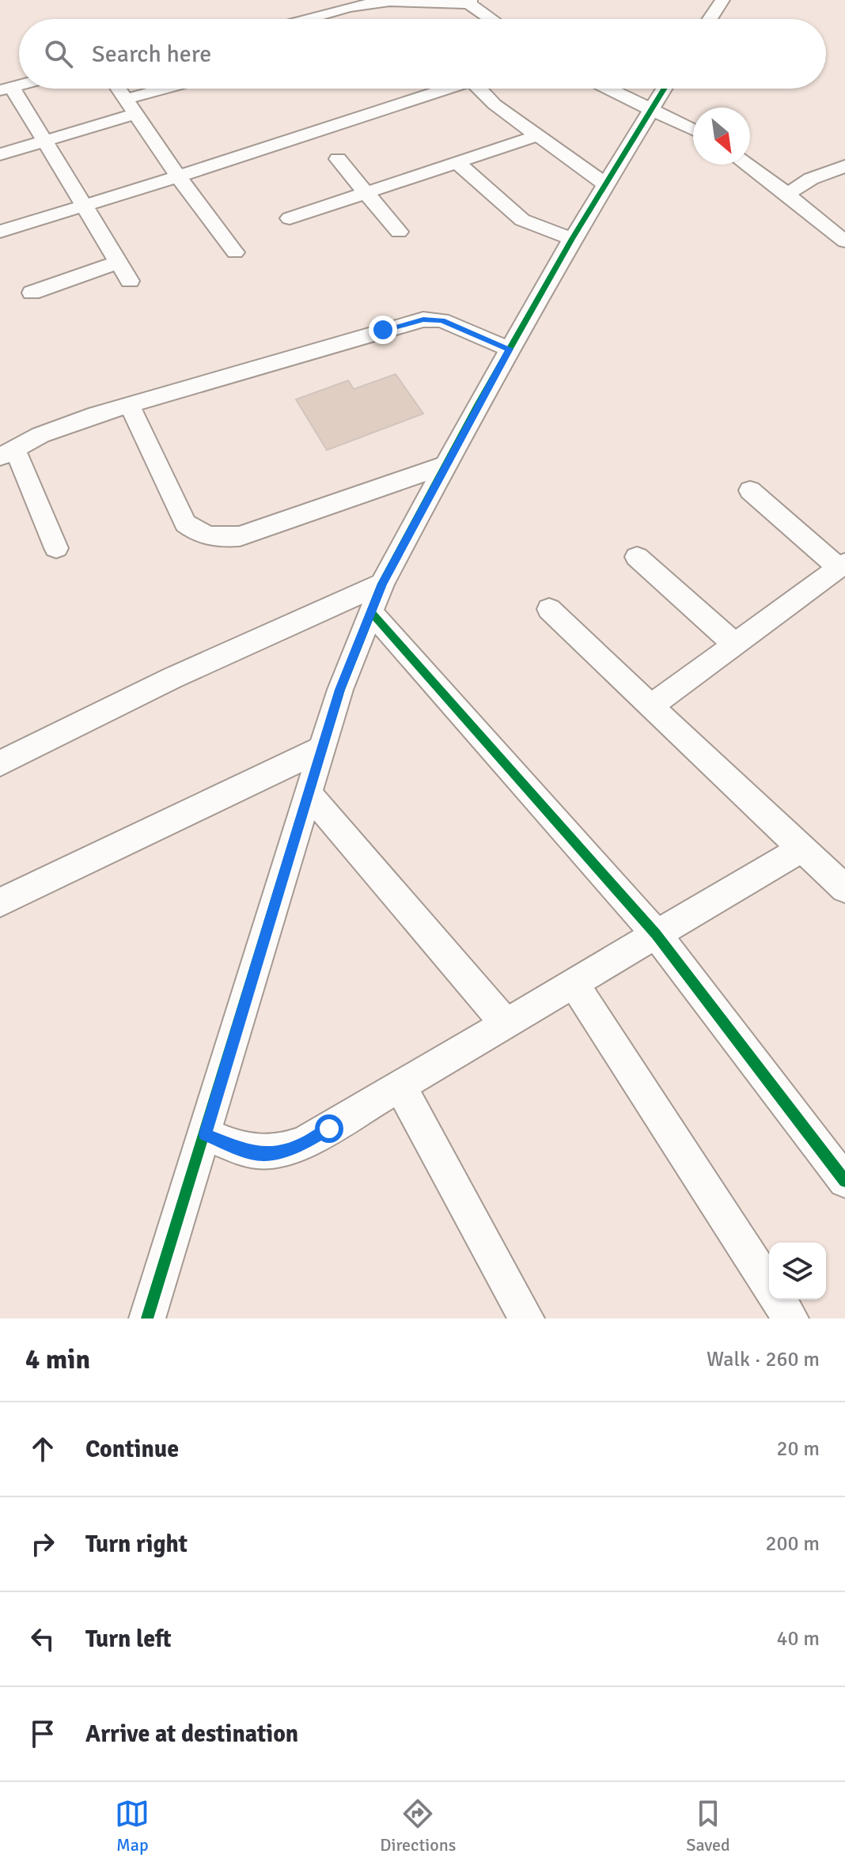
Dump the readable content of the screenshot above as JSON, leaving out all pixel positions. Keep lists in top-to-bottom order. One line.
{"north":"bottom right","page":{"search":"Search here","heading":["4 min","Walk · 260 m"],"list":[["Continue","20 m"],["Turn right","200 m"],["Turn left","40 m"],"Arrive at destination"],"nav":["Map","Directions","Saved"]}}
